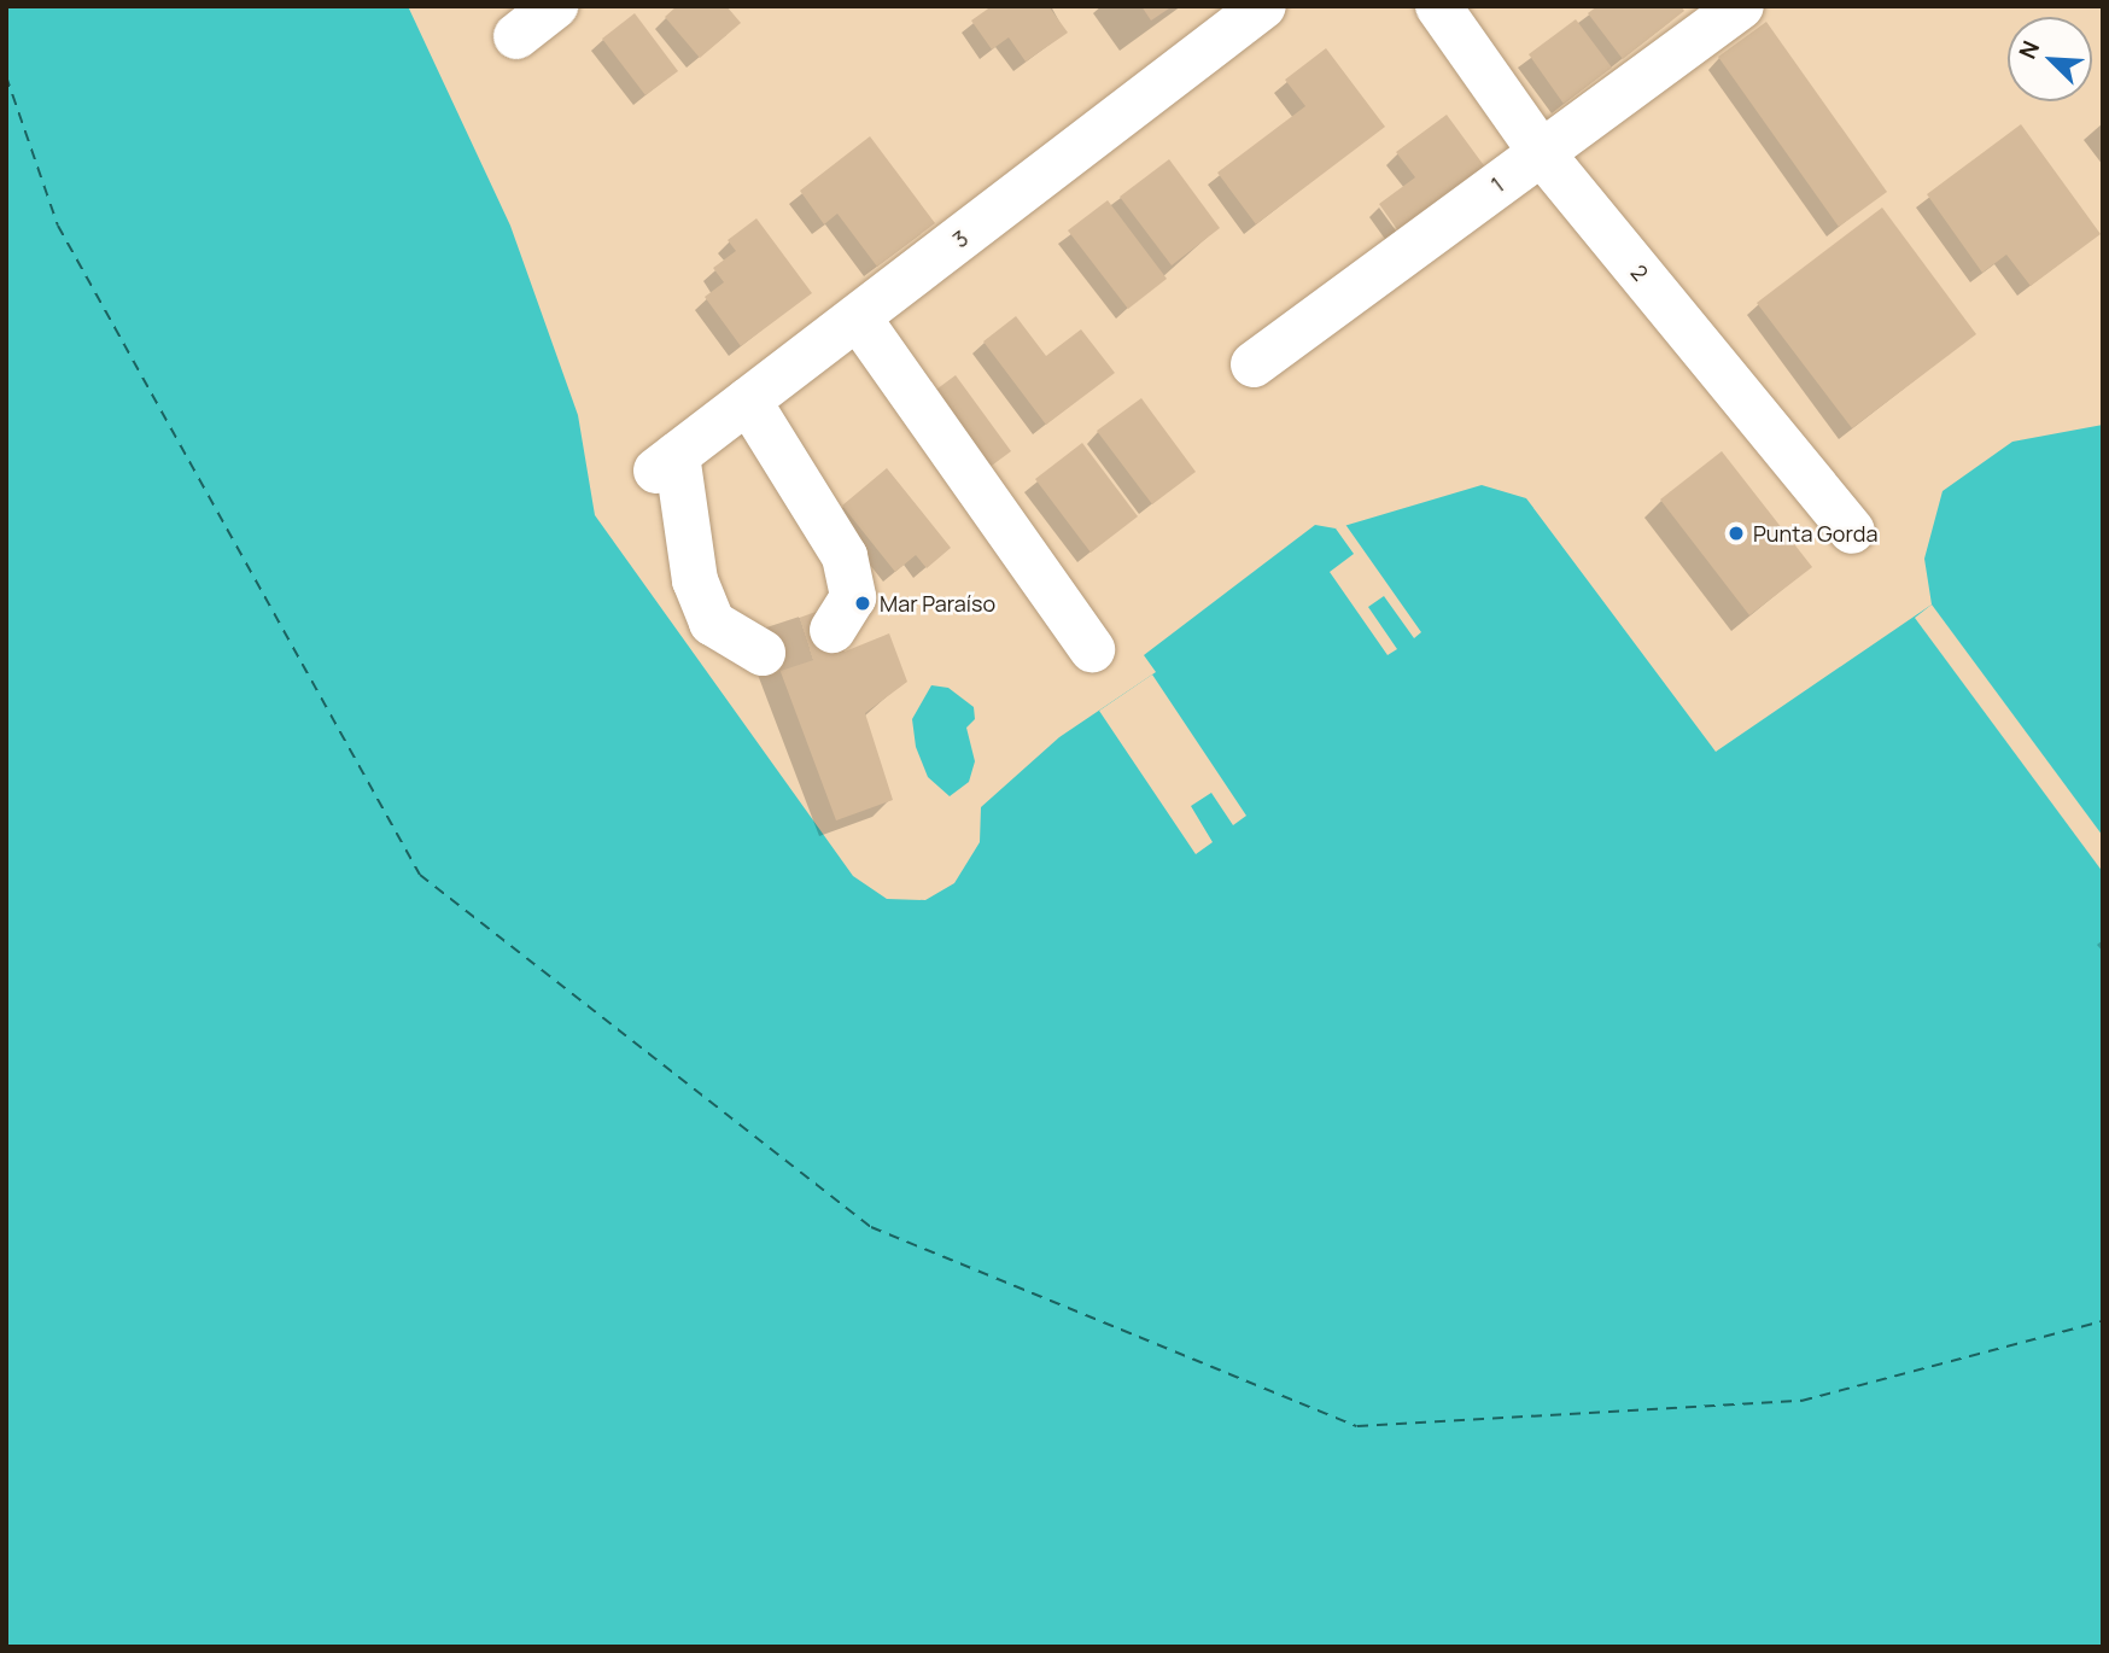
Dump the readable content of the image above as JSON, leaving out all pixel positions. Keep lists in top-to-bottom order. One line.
{"streets":{"street":["1","3","2"]},"crossings":[["1","2"]],"places":["Punta Gorda","Mar Paraíso"],"north":"top left"}
